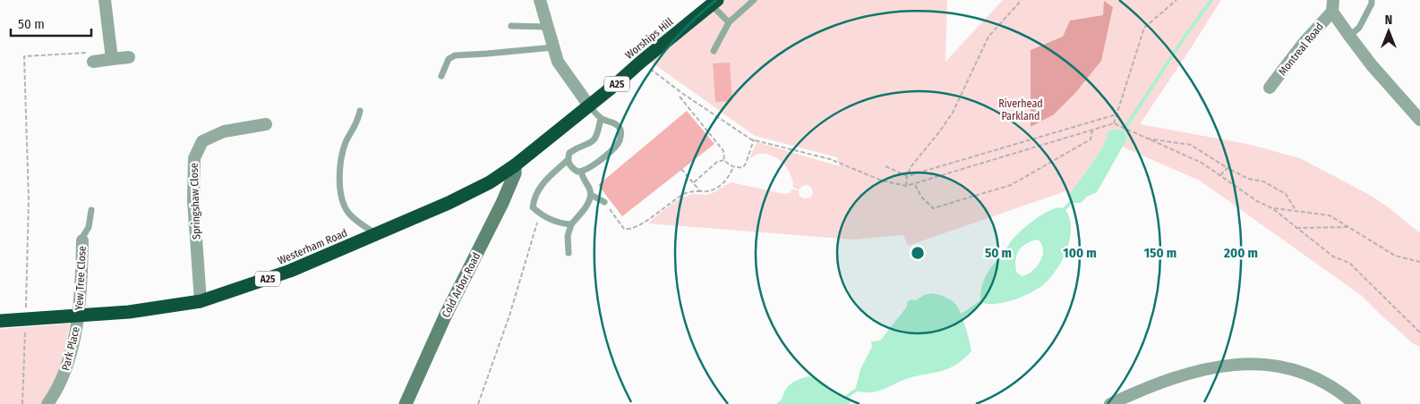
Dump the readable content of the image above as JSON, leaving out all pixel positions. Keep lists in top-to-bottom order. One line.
{"streets":{"highway":["Worships Hill","A25","Westerham Road"],"main road":["Cold Arbor Road"],"street":["Montreal Road","Springshaw Close","Yew Tree Close","Park Place"]},"crossings":[["Worships Hill","Westerham Road"],["Worships Hill","Cold Arbor Road"],["Springshaw Close","Westerham Road"],["Westerham Road","Yew Tree Close"],["Westerham Road","Cold Arbor Road"],["Westerham Road","Park Place"],["Yew Tree Close","Park Place"]],"parks":["Riverhead Parkland"],"scale_bar":"50 m","north":"top","rings":["50 m","100 m","150 m","200 m"]}
